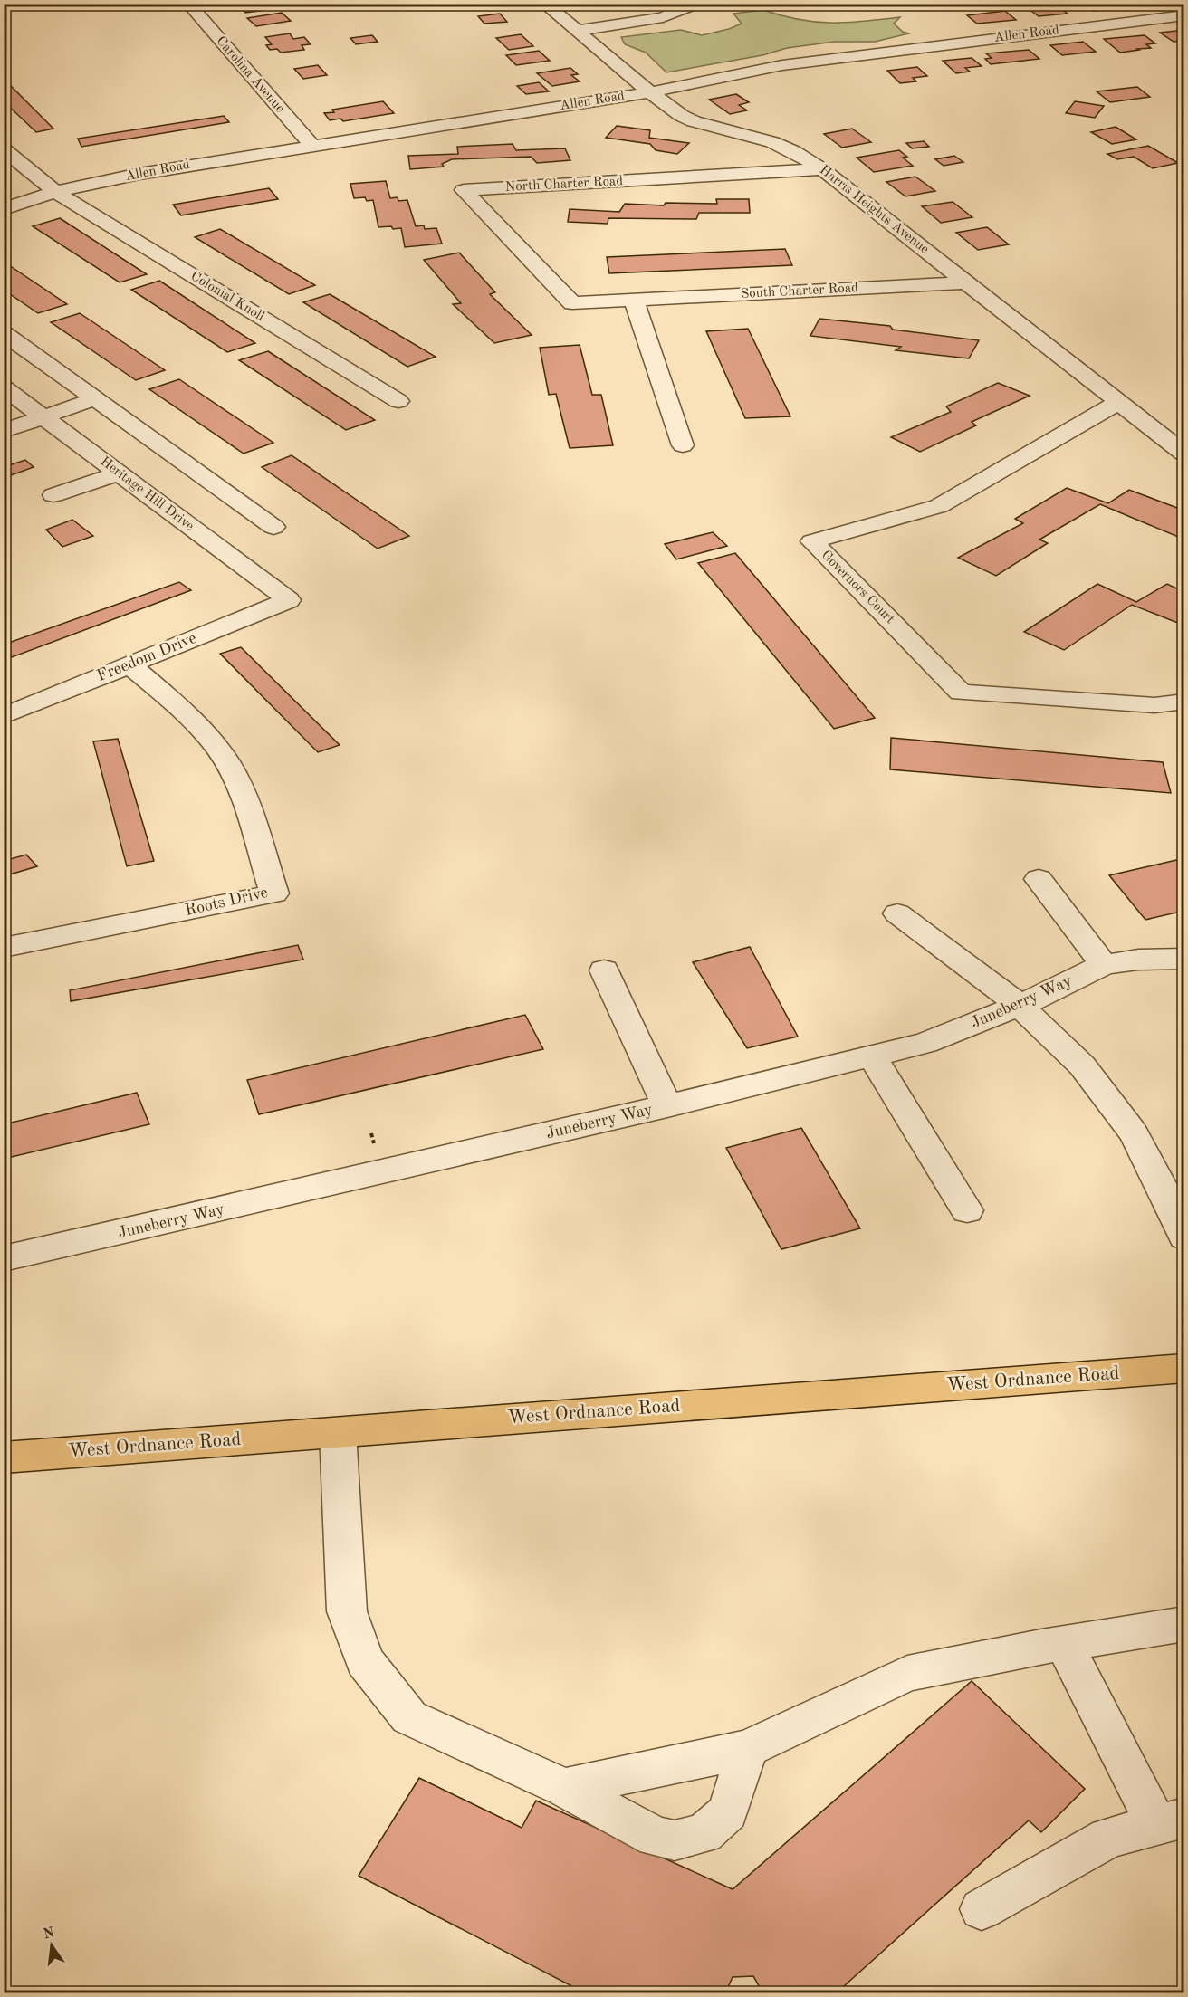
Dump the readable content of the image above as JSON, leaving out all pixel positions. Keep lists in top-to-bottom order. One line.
{"streets":{"main road":["West Ordnance Road"],"street":["Allen Road","Carolina Avenue","North Charter Road","Harris Heights Avenue","South Charter Road","Colonial Knoll","Heritage Hill Drive","Governors Court","Freedom Drive","Roots Drive","Juneberry Way"]},"crossings":[["Allen Road","Carolina Avenue"],["Allen Road","Harris Heights Avenue"],["Allen Road","Colonial Knoll"],["North Charter Road","Harris Heights Avenue"],["North Charter Road","South Charter Road"],["Harris Heights Avenue","South Charter Road"],["Harris Heights Avenue","Governors Court"],["Heritage Hill Drive","Freedom Drive"],["Freedom Drive","Roots Drive"]],"north":"top"}
